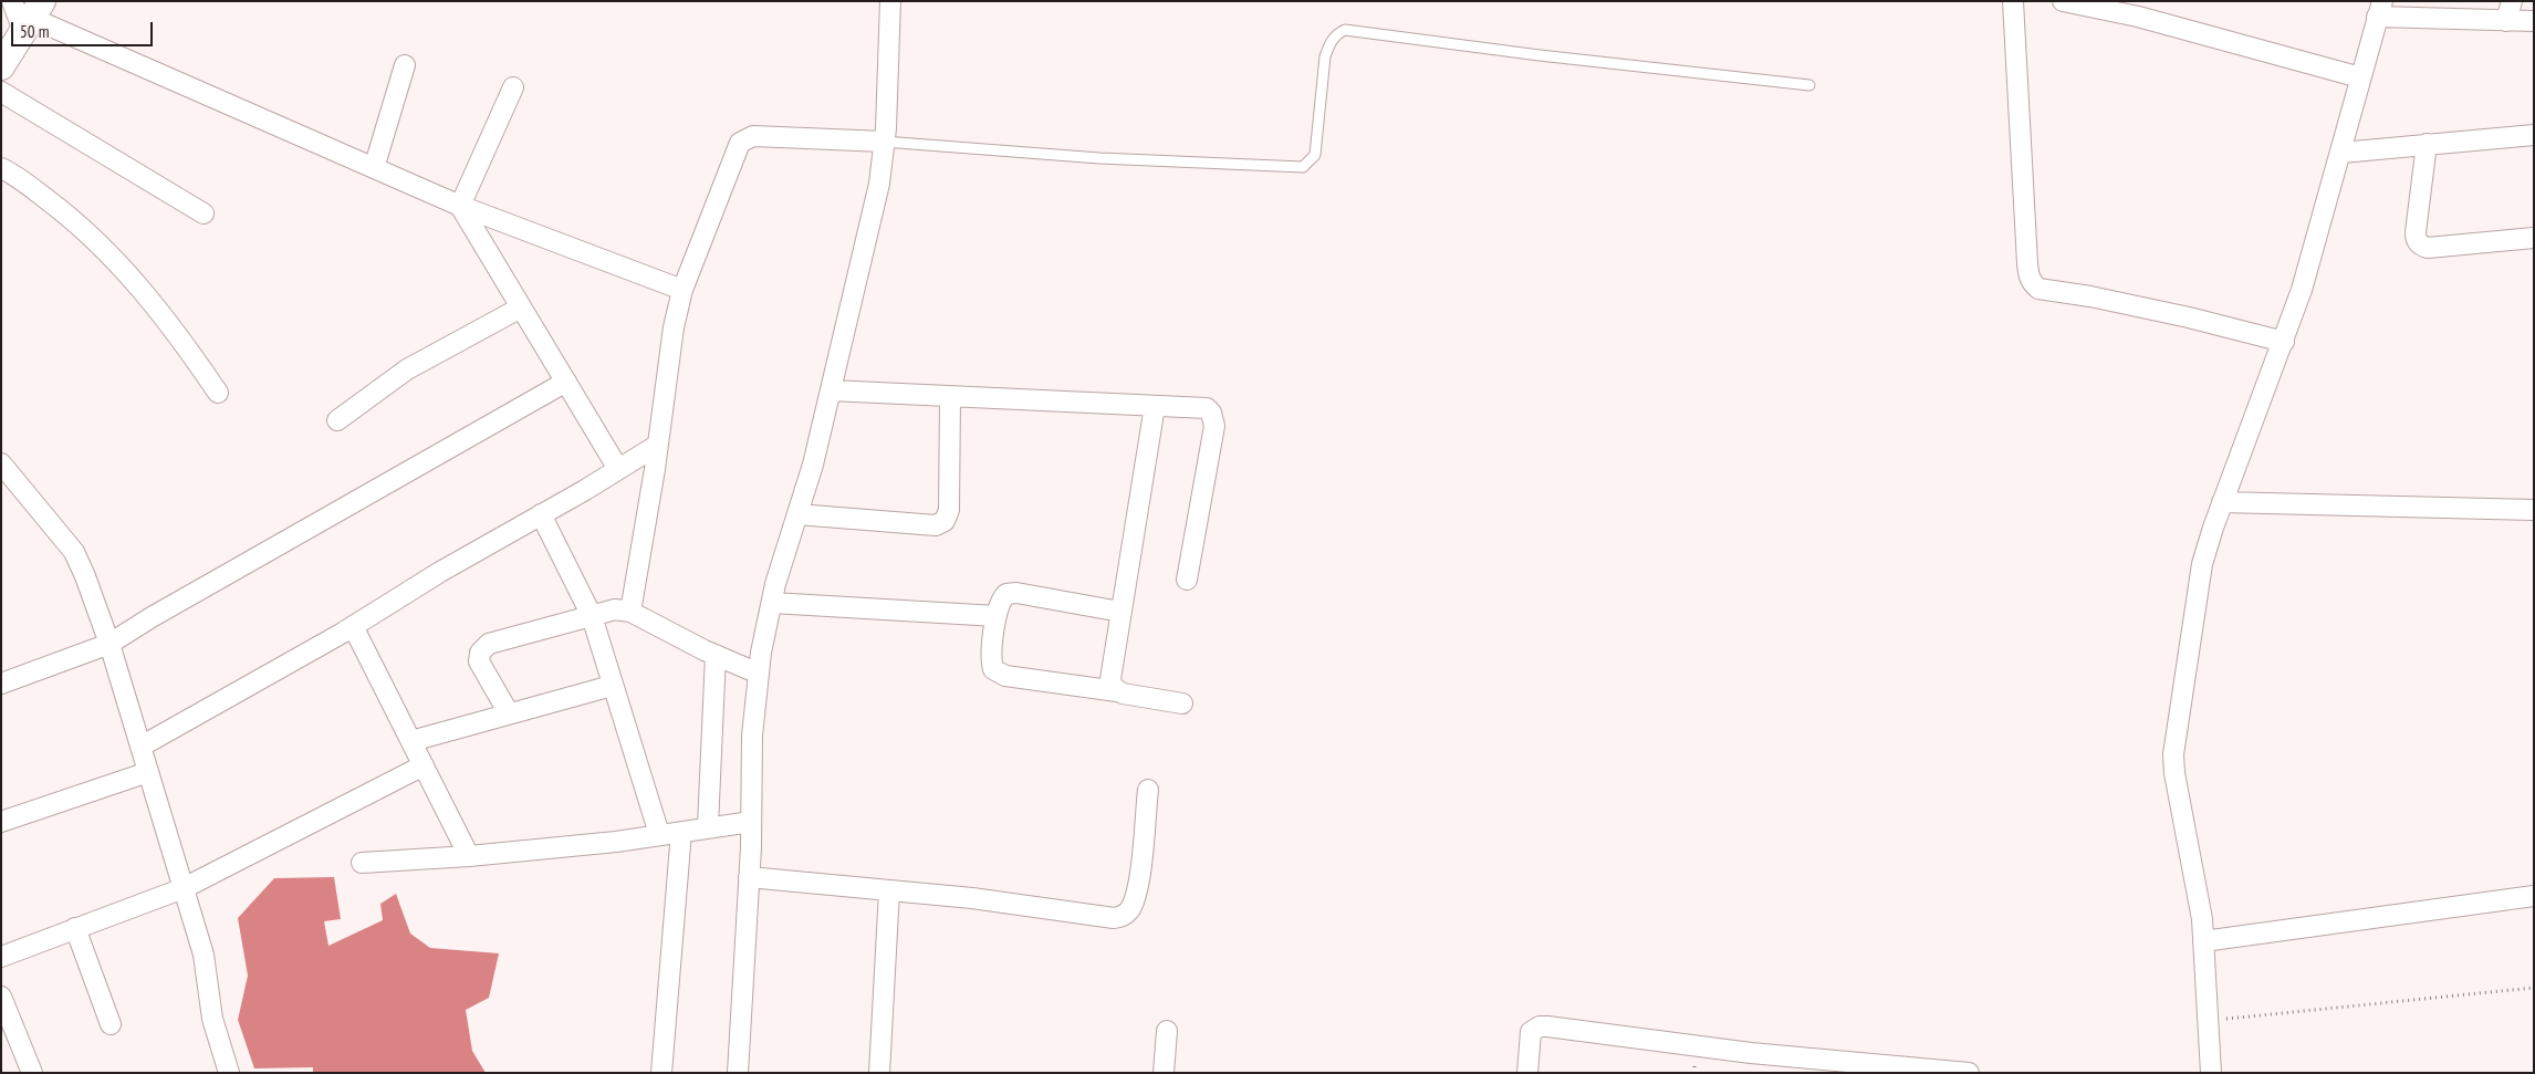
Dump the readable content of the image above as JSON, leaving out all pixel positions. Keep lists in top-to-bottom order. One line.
{"scale_bar":"50 m"}
